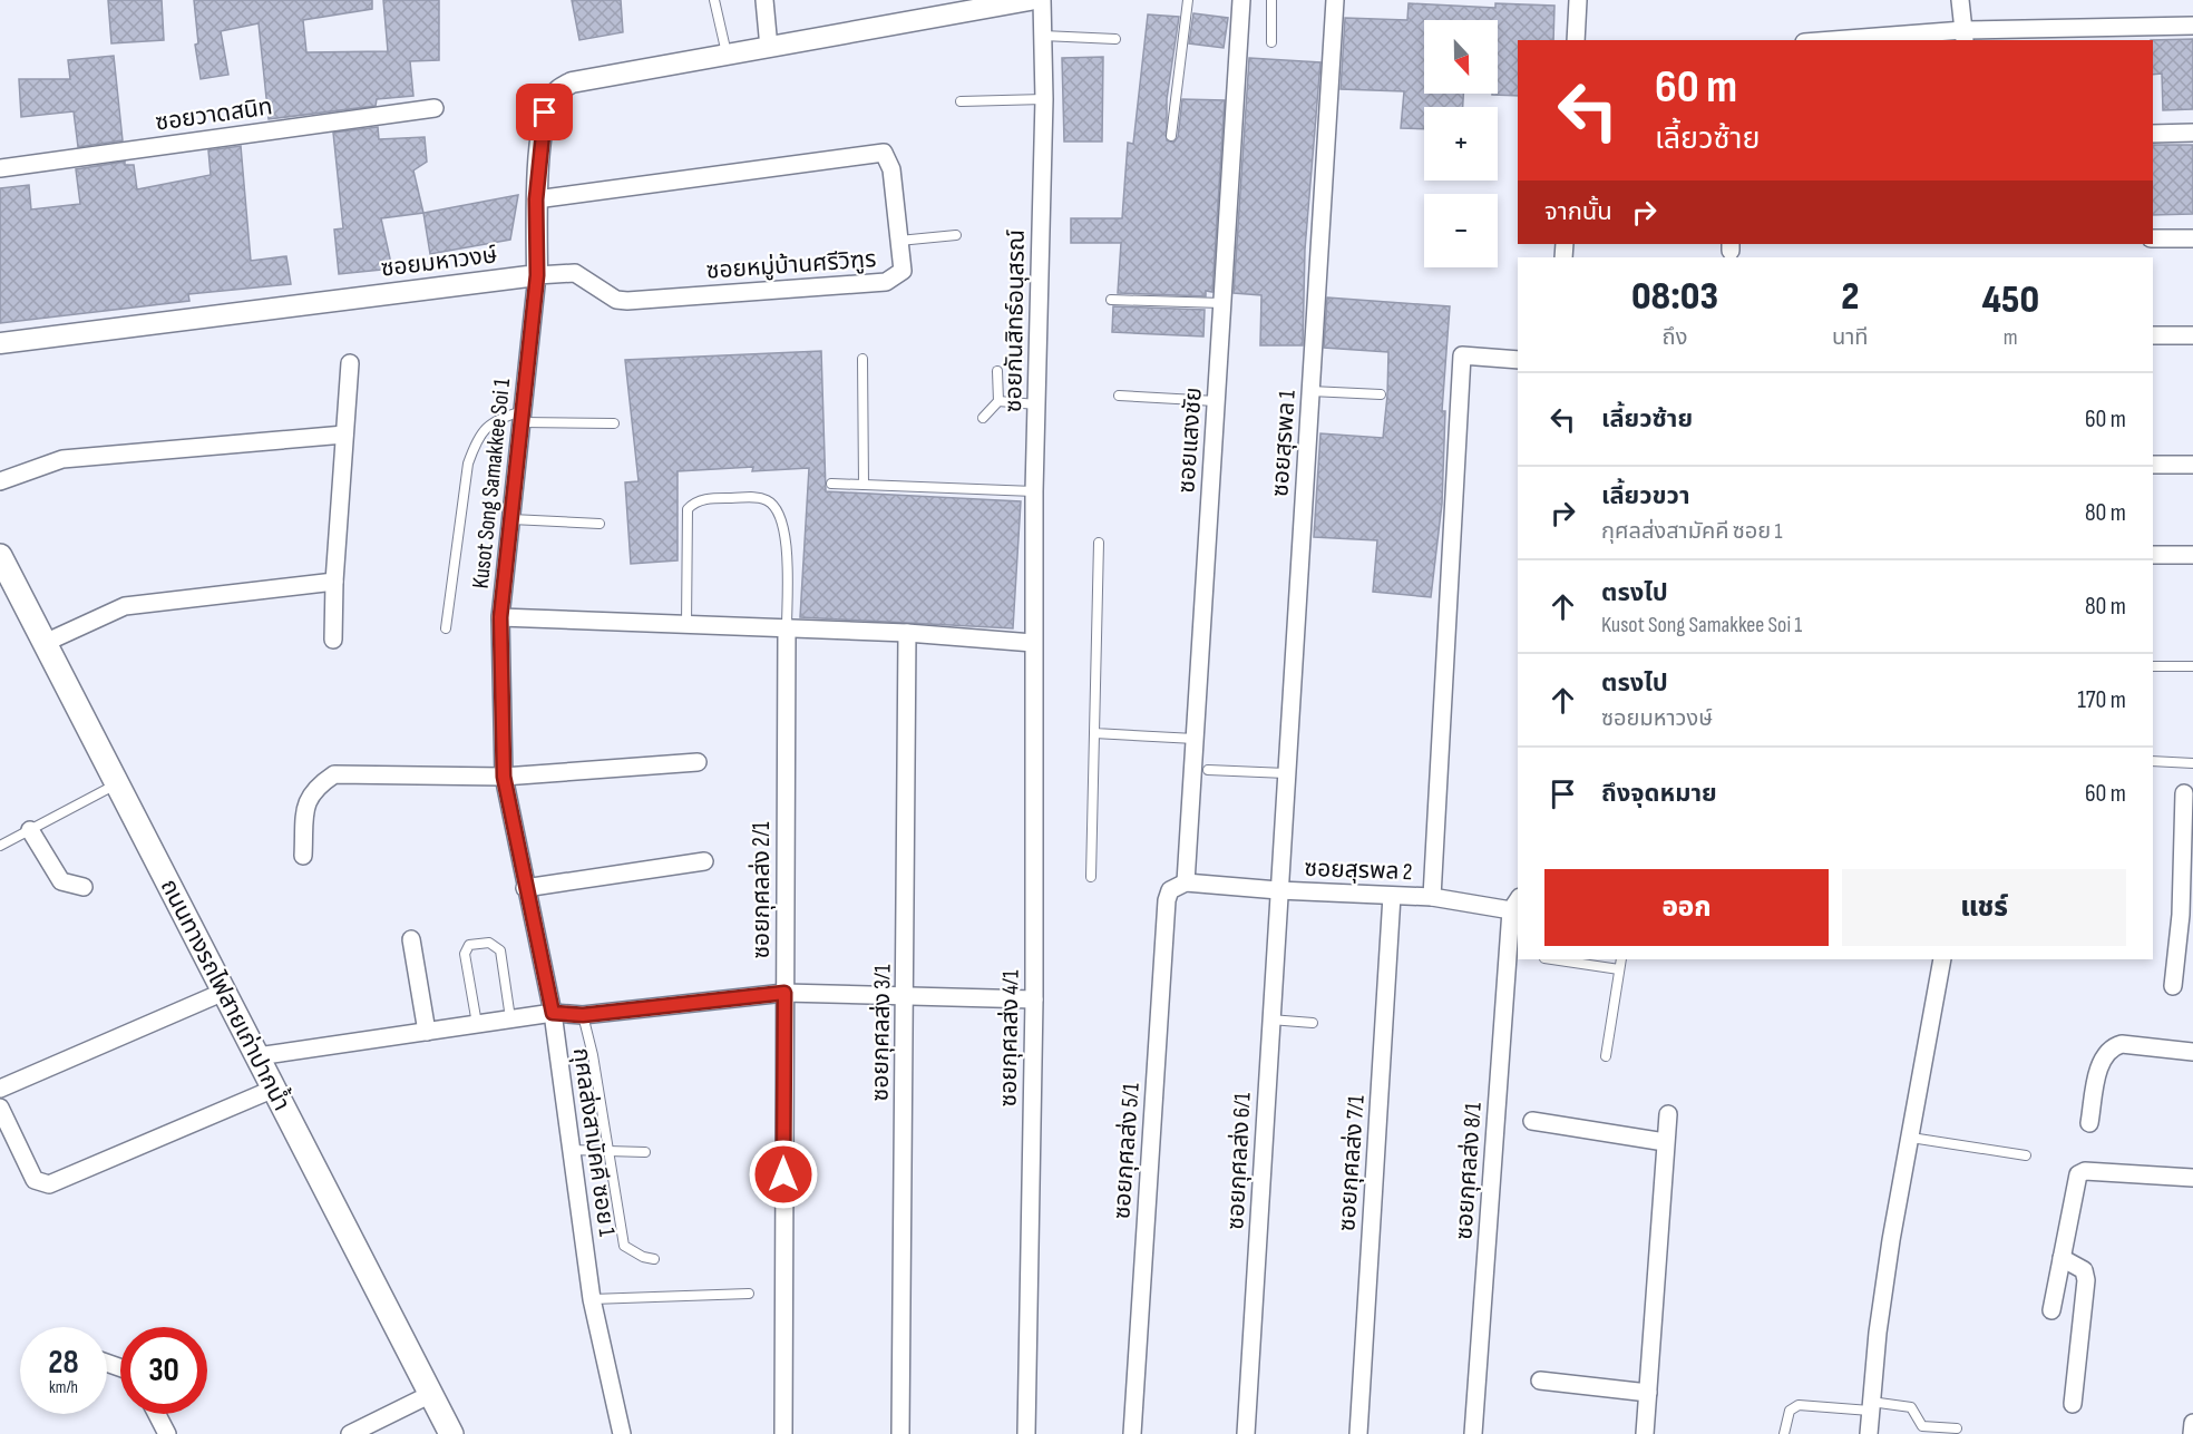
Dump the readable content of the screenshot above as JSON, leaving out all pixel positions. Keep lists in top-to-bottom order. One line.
{"streets":{"main road":["ถนนทางรถไฟสายเก่าปากน้ำ"],"street":["ซอยวาดสนิท","ซอยมหาวงษ์","ซอยหมู่บ้านศรีวิฑูร","ซอยกันสิทธ์อนุสรณ์","ซอยแสงชัย","ซอยสุรพล 1","Kusot Song Samakkee Soi 1","ซอยสุรพล 2","ซอยกุศลส่ง 2/1","ซอยกุศลส่ง 3/1","ซอยกุศลส่ง 4/1","กุศลส่งสามัคคี ซอย 1","ซอยกุศลส่ง 5/1","ซอยกุศลส่ง 6/1","ซอยกุศลส่ง 7/1","ซอยกุศลส่ง 8/1"]},"crossings":[["ซอยมหาวงษ์","ซอยหมู่บ้านศรีวิฑูร"],["ซอยมหาวงษ์","Kusot Song Samakkee Soi 1"],["ซอยหมู่บ้านศรีวิฑูร","Kusot Song Samakkee Soi 1"],["ซอยกันสิทธ์อนุสรณ์","ซอยกุศลส่ง 4/1"],["ซอยแสงชัย","ซอยสุรพล 2"],["ซอยแสงชัย","ซอยกุศลส่ง 5/1"],["ซอยสุรพล 1","ซอยสุรพล 2"],["ซอยสุรพล 1","ซอยกุศลส่ง 6/1"],["Kusot Song Samakkee Soi 1","กุศลส่งสามัคคี ซอย 1"],["ซอยสุรพล 2","ซอยกุศลส่ง 5/1"],["ซอยสุรพล 2","ซอยกุศลส่ง 6/1"],["ซอยสุรพล 2","ซอยกุศลส่ง 7/1"],["ซอยสุรพล 2","ซอยกุศลส่ง 8/1"]],"north":"bottom","page":{"map_buttons":["+","−"],"turn":["60 m","เลี้ยวซ้าย"],"then":"จากนั้น","eta":["08:03","ถึง","2","นาที","450","m"],"list":[{"name":"เลี้ยวซ้าย","value":"60 m"},{"name":"เลี้ยวขวา","note":"กุศลส่งสามัคคี ซอย 1","value":"80 m"},{"name":"ตรงไป","note":"Kusot Song Samakkee Soi 1","value":"80 m"},{"name":"ตรงไป","note":"ซอยมหาวงษ์","value":"170 m"},{"name":"ถึงจุดหมาย","value":"60 m"}],"buttons":["ออก","แชร์"],"speed":"28 km/h","limit":"30"}}
